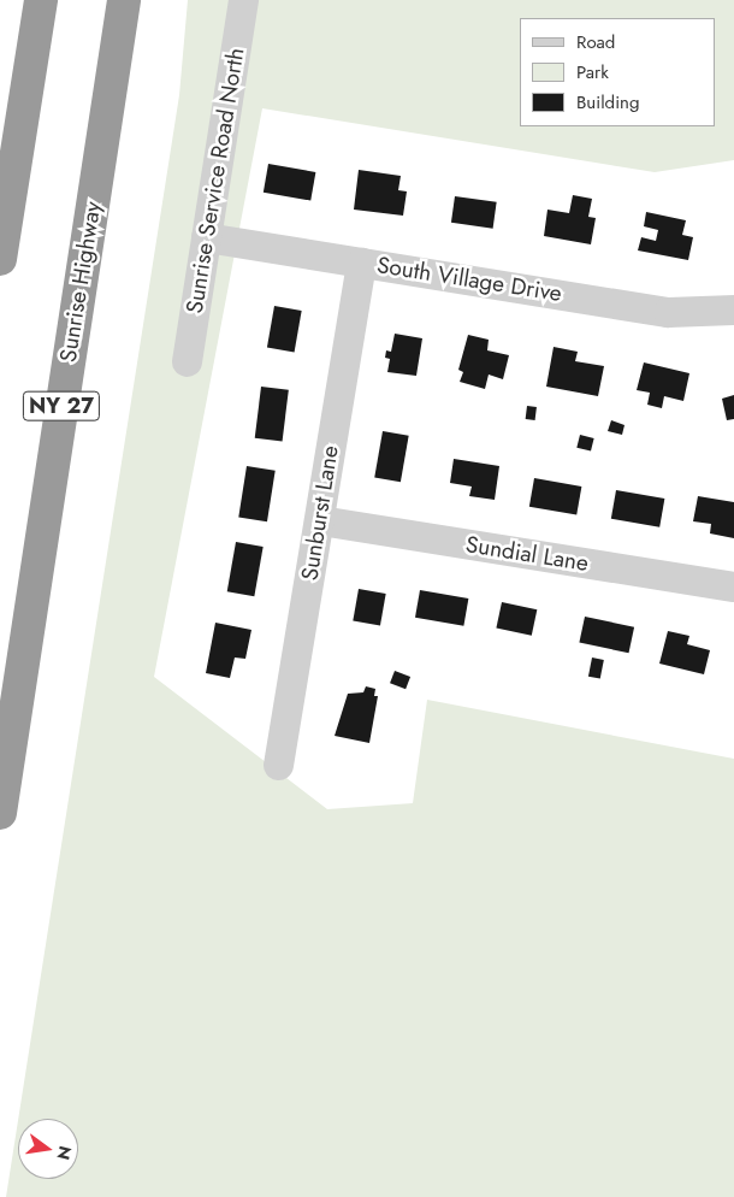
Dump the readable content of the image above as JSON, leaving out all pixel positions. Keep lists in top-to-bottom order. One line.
{"streets":{"highway":["Sunrise Highway","NY 27"],"street":["Sunrise Service Road North","South Village Drive","Sunburst Lane","Sundial Lane"]},"crossings":[["Sunrise Service Road North","South Village Drive"],["South Village Drive","Sunburst Lane"],["Sunburst Lane","Sundial Lane"]],"legend":["Road","Park","Building"],"north":"right"}
